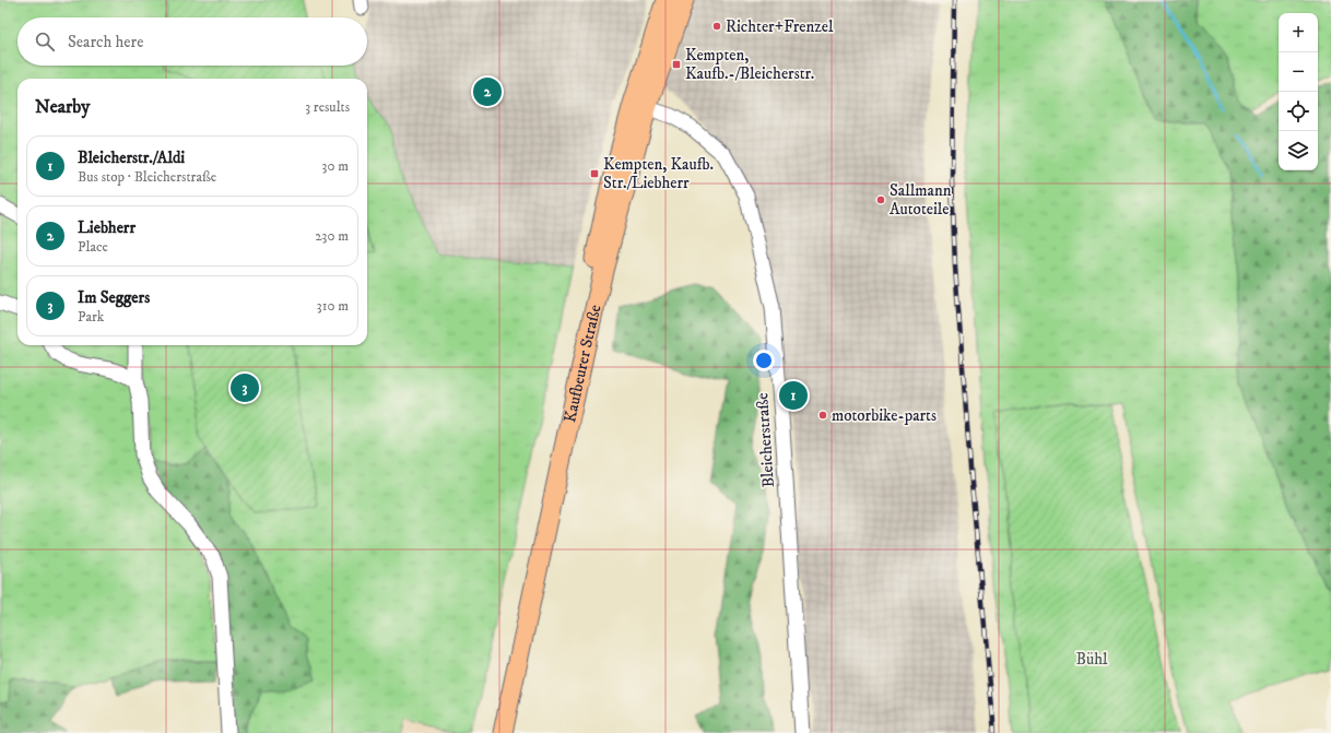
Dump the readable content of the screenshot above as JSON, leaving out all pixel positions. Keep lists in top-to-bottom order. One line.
{"streets":{"main road":["Kaufbeurer Straße"],"street":["Bleicherstraße"]},"crossings":[["Kaufbeurer Straße","Bleicherstraße"]],"parks":["Bühl"],"places":{"other":["Richter+Frenzel","Sallmann Autoteile","motorbike-parts"],"transit":["Kempten, Kaufb.-/Bleicherstr.","Kempten, Kaufb. Str./Liebherr"]},"page":{"map_buttons":["+","−"],"search":"Search here","pins":["2","3","1"],"heading":["Nearby","3 results"],"list":[{"mark":"1","name":"Bleicherstr./Aldi","note":"Bus stop · Bleicherstraße","value":"30 m"},{"mark":"2","name":"Liebherr","note":"Place","value":"230 m"},{"mark":"3","name":"Im Seggers","note":"Park","value":"310 m"}]}}
